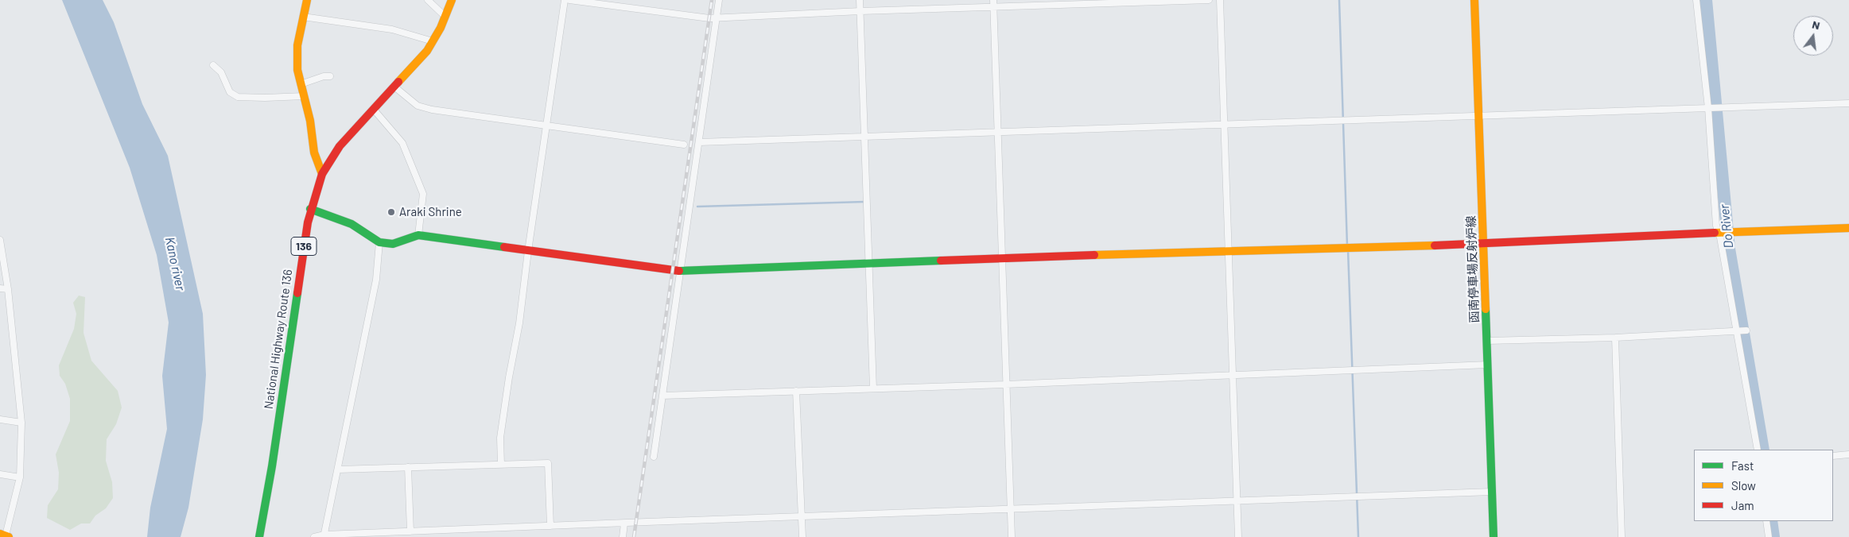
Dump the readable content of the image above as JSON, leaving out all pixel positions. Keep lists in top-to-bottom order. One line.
{"streets":{"main road":["136","函南停車場反射炉線","National Highway Route 136"]},"water":["Do River","Kano river"],"places":["Araki Shrine"],"legend":["Fast","Slow","Jam"],"north":"top"}
